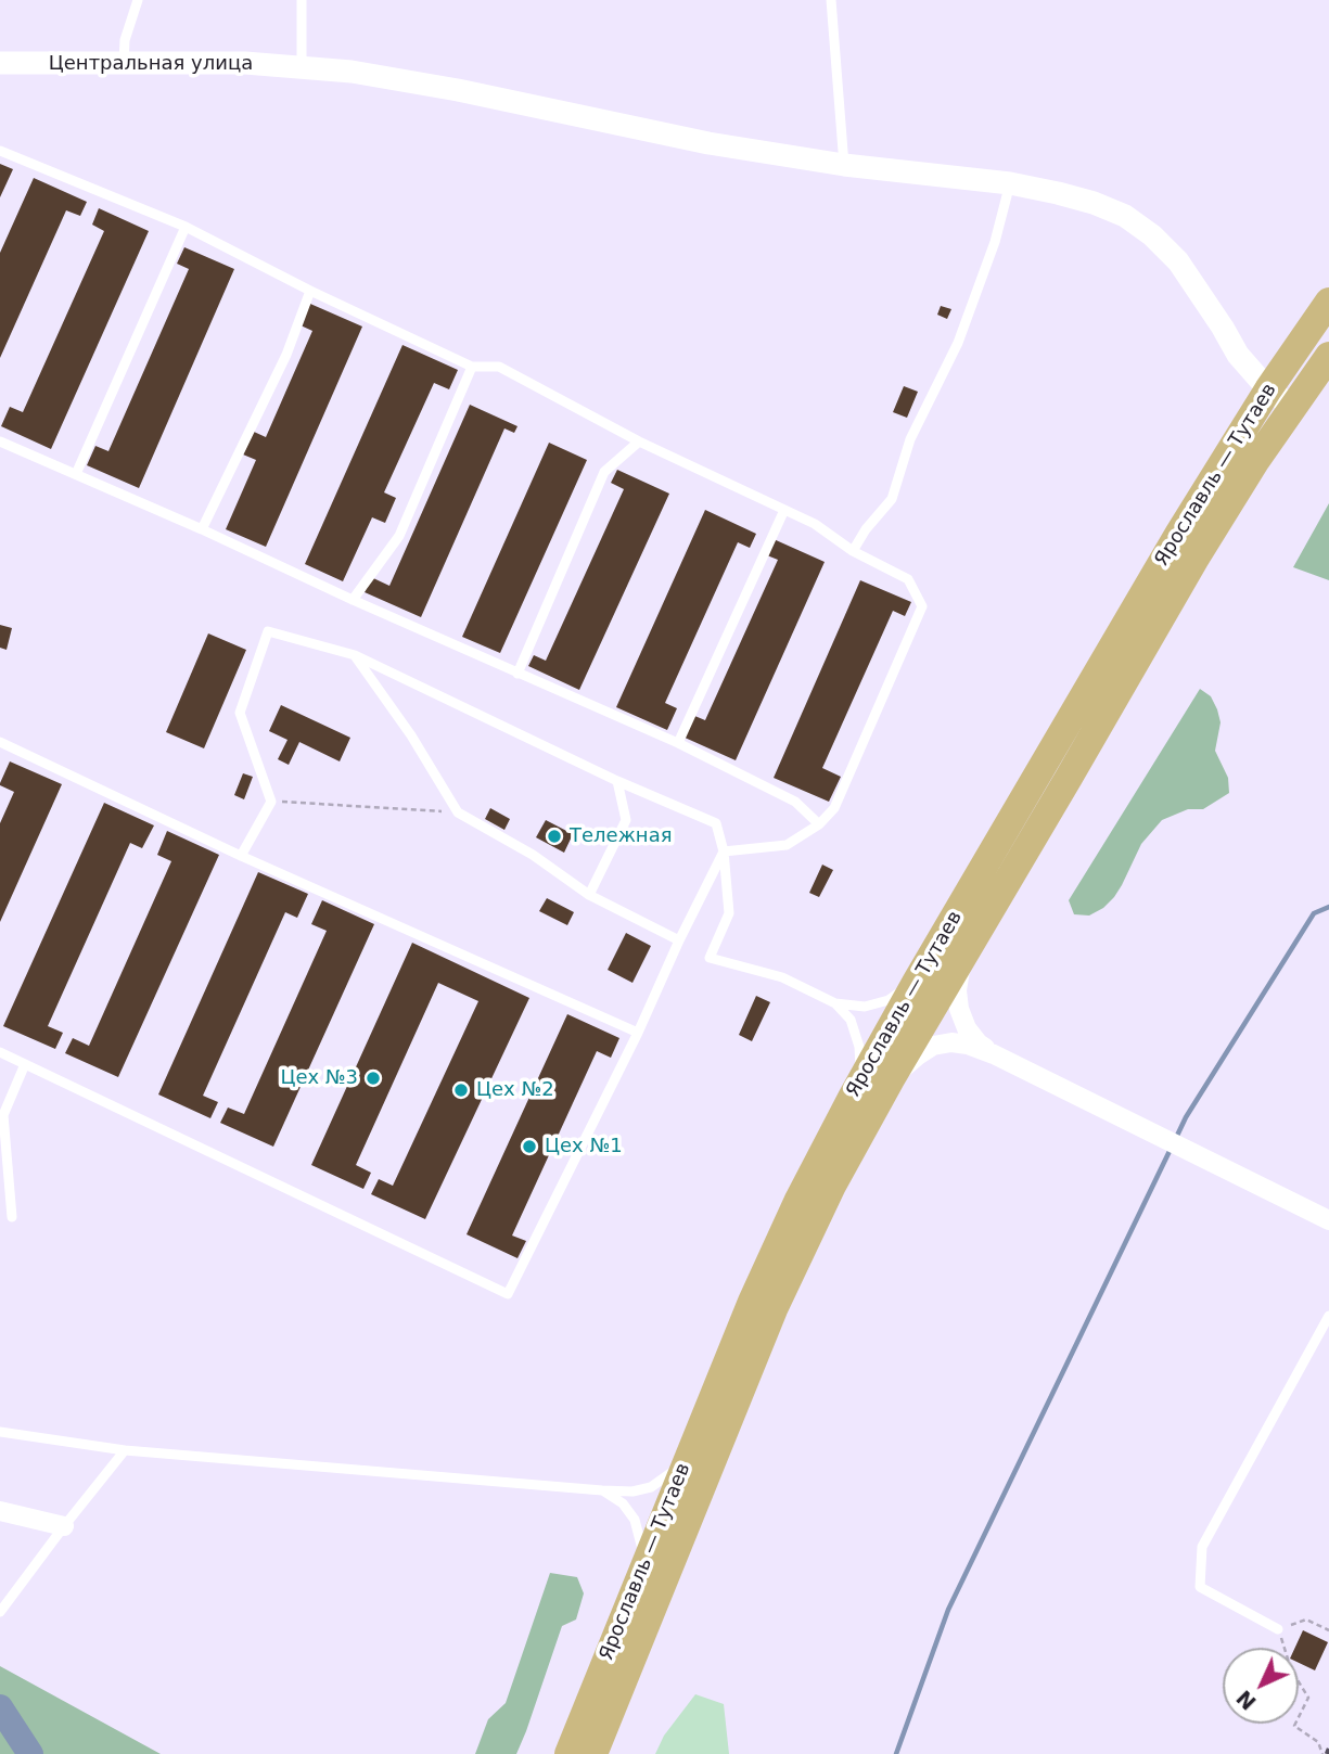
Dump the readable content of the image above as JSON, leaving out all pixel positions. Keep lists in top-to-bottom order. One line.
{"streets":{"main road":["Ярославль — Тутаев"],"street":["Центральная улица"]},"crossings":[["Центральная улица","Ярославль — Тутаев"]],"places":["Тележная","Цех №3","Цех №2","Цех №1"],"north":"bottom left"}
